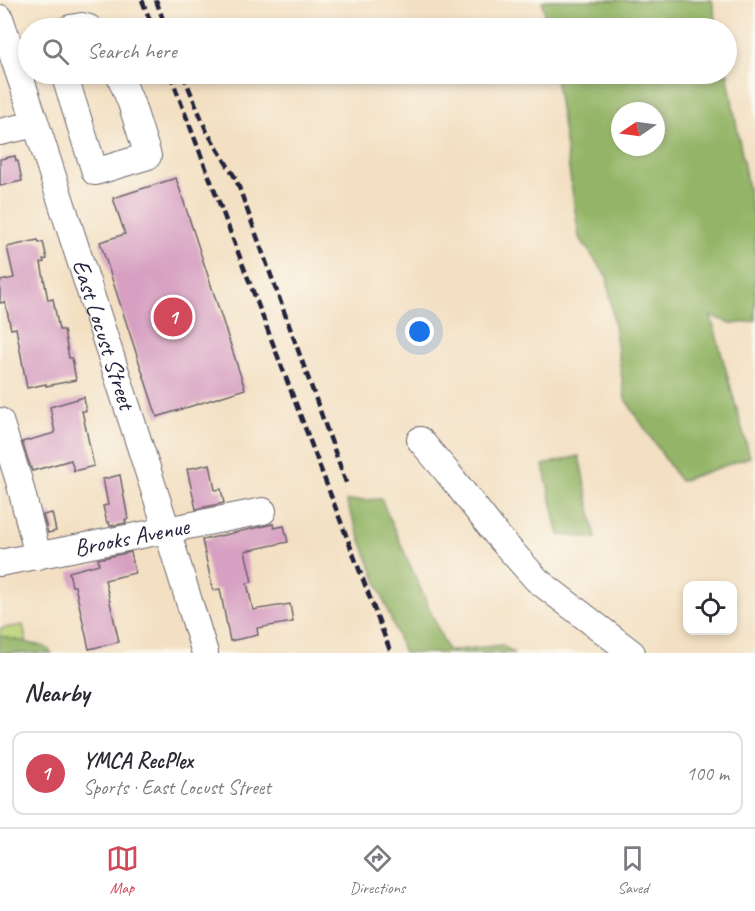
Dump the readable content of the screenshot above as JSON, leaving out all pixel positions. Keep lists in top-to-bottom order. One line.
{"streets":{"street":["East Locust Street","Brooks Avenue"]},"crossings":[["East Locust Street","Brooks Avenue"]],"north":"left","page":{"search":"Search here","pins":"1","heading":"Nearby","list":[{"mark":"1","name":"YMCA RecPlex","note":"Sports · East Locust Street","value":"100 m"}],"nav":["Map","Directions","Saved"]}}
